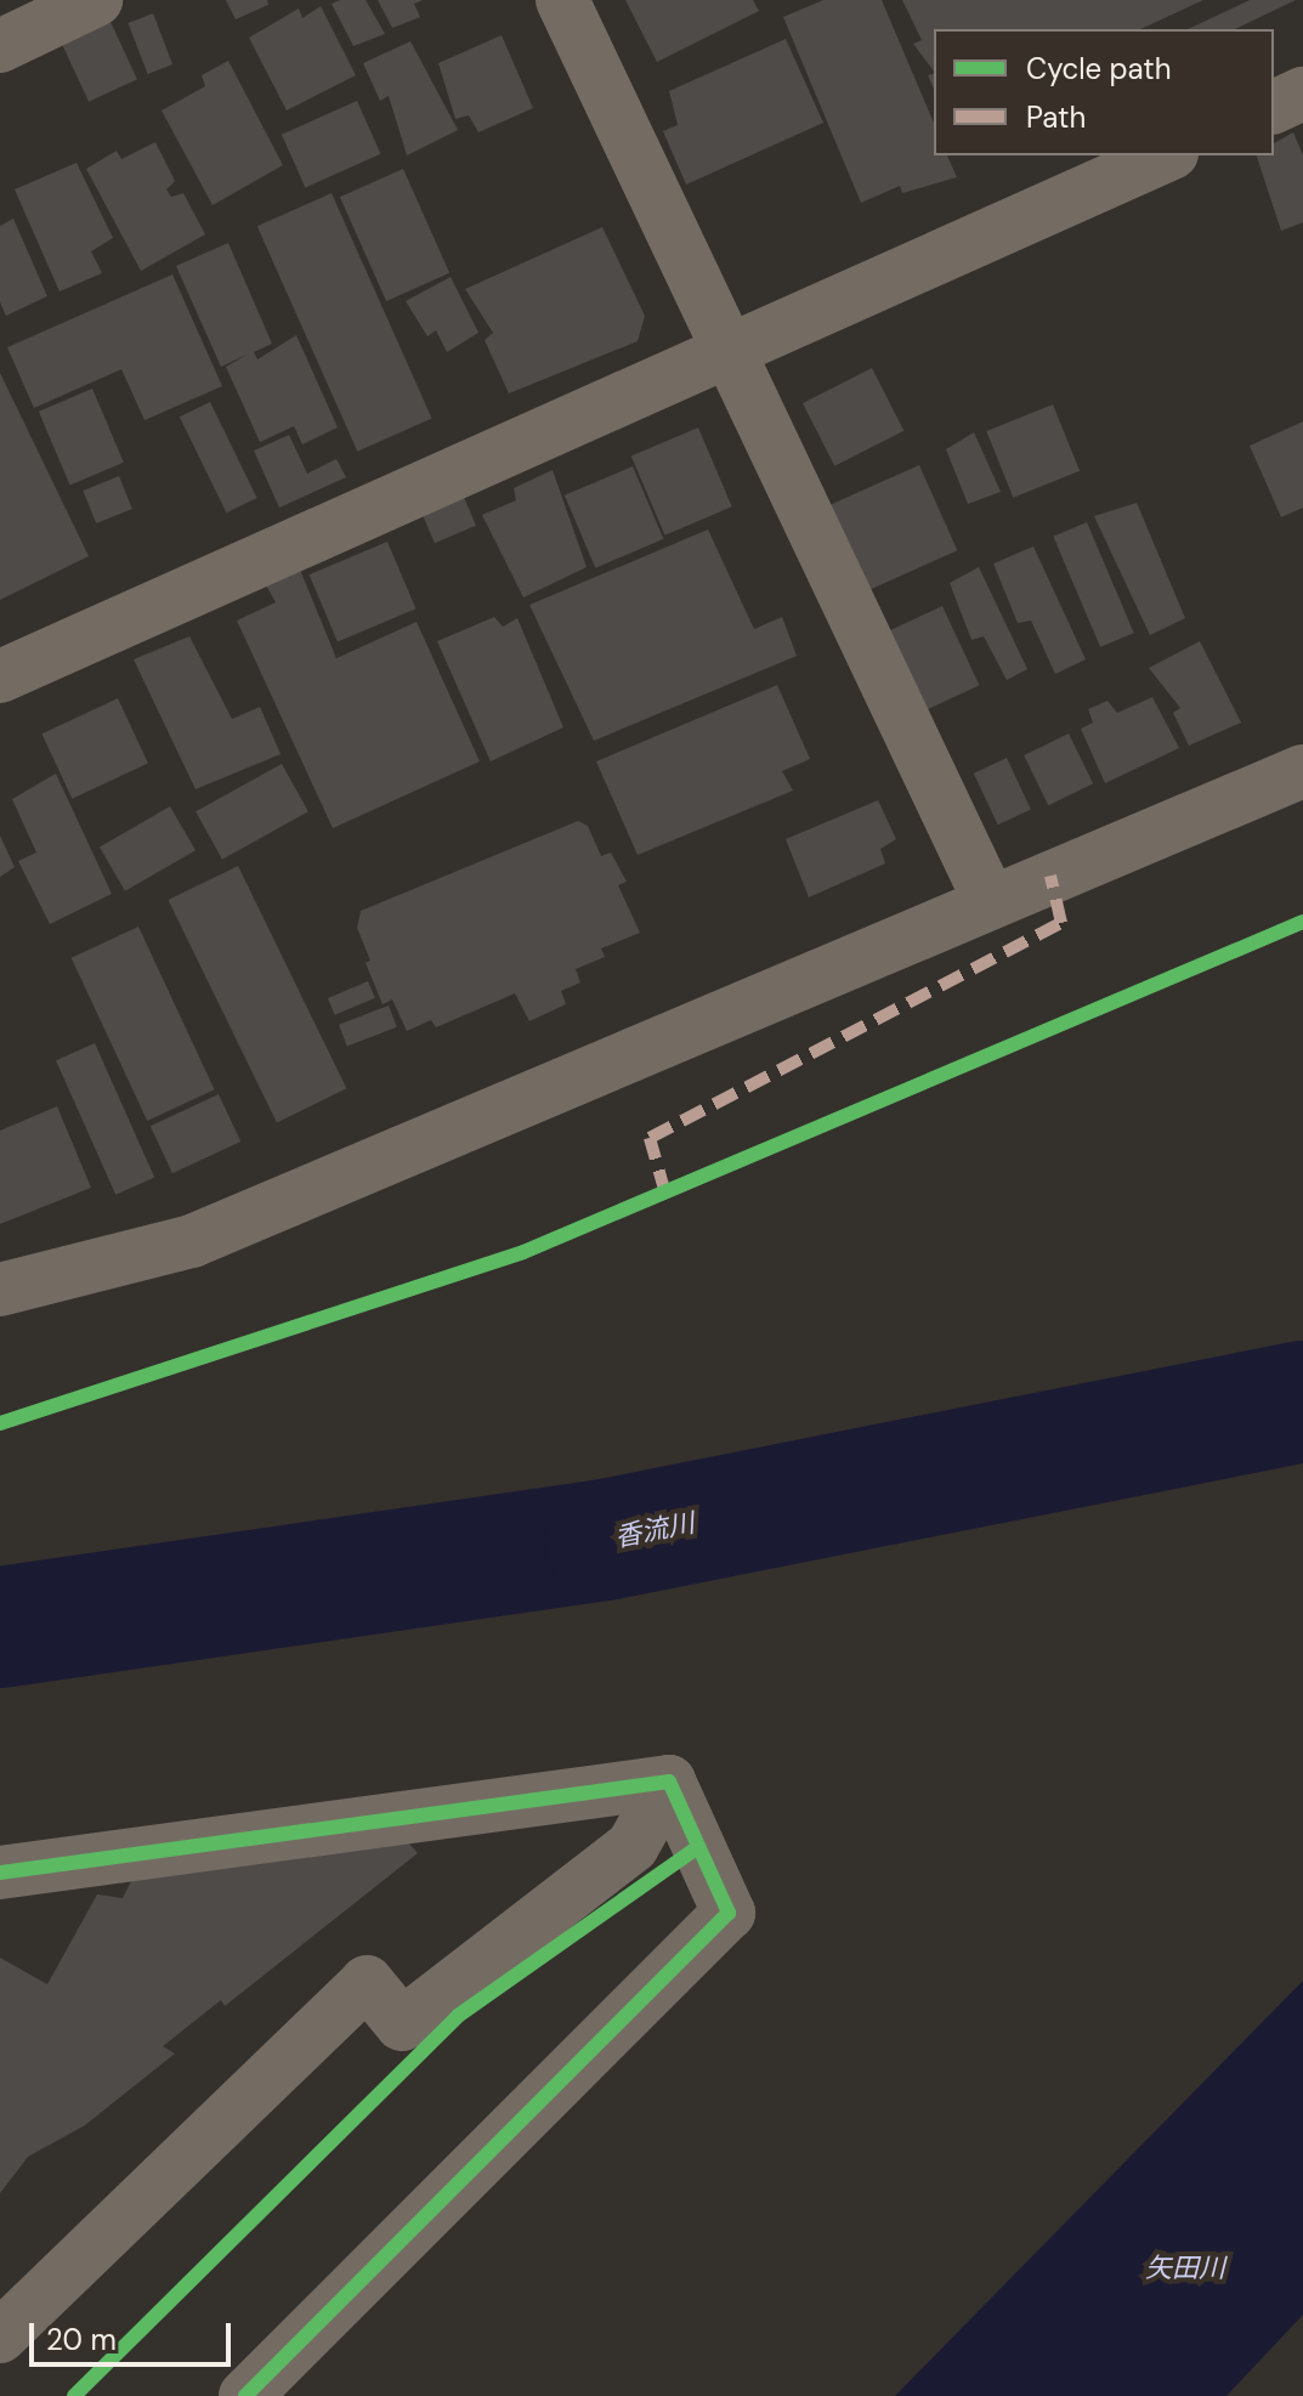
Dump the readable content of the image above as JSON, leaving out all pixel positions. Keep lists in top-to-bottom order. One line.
{"water":["香流川","矢田川"],"legend":["Cycle path","Path"],"scale_bar":"20 m"}
